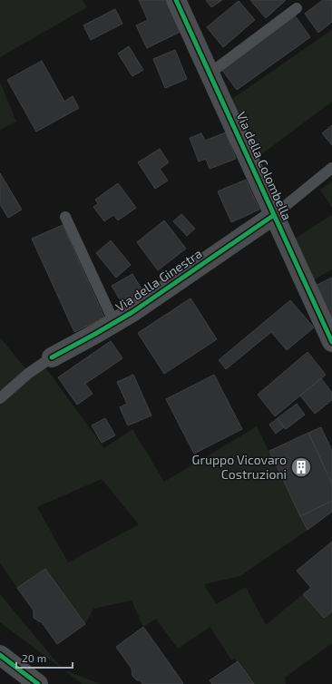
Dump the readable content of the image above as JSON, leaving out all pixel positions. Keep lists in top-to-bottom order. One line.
{"streets":{"street":["Via della Colombella","Via della Ginestra"]},"crossings":[["Via della Colombella","Via della Ginestra"]],"places":{"building":["Gruppo Vicovaro Costruzioni"]},"scale_bar":"20 m"}
